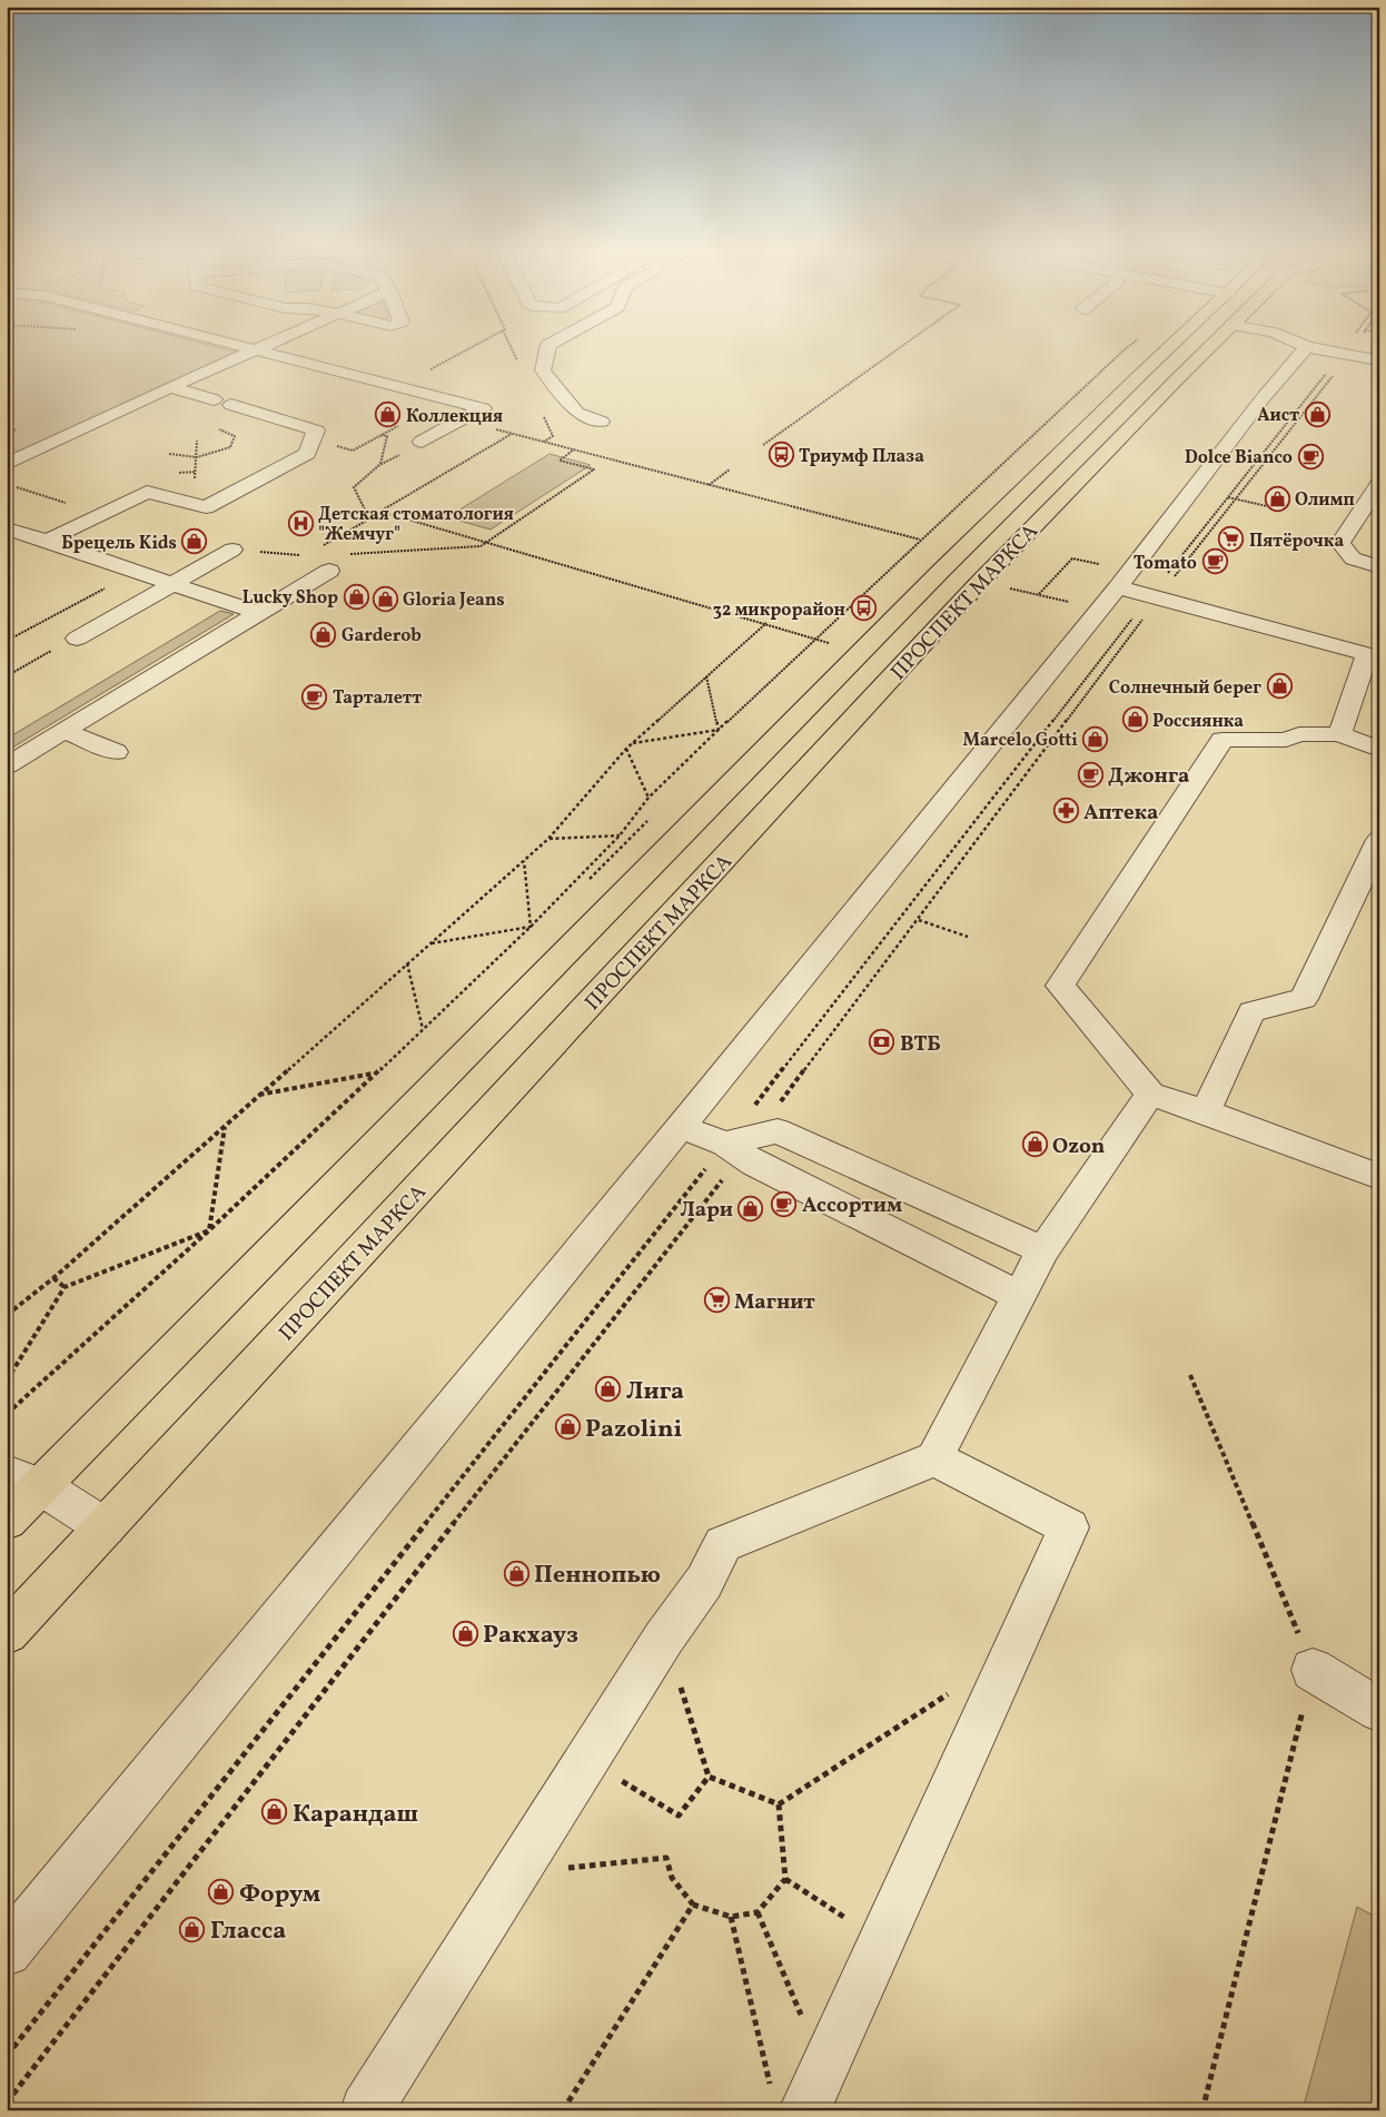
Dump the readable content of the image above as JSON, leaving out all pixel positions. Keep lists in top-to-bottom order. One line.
{"streets":{"main road":["ПРОСПЕКТ МАРКСА"]},"places":{"shop":["Аист","Коллекция","Олимп","Брецель Kids","Lucky Shop","Gloria Jeans","Garderob","Солнечный берег","Россиянка","Marcelo Gotti","Ozon","Лари","Лига","Pazolini","Пеннопью","Ракхауз","Карандаш","Форум","Гласса"],"bus stop":["Триумф Плаза","32 микрорайон"],"cafe":["Dolce Bianco","Tomato","Тарталетт","Джонга","Ассортим"],"hospital":["Детская стоматология \"Жемчуг\""],"supermarket":["Пятёрочка","Магнит"],"pharmacy":["Аптека"],"bank":["ВТБ"]}}
